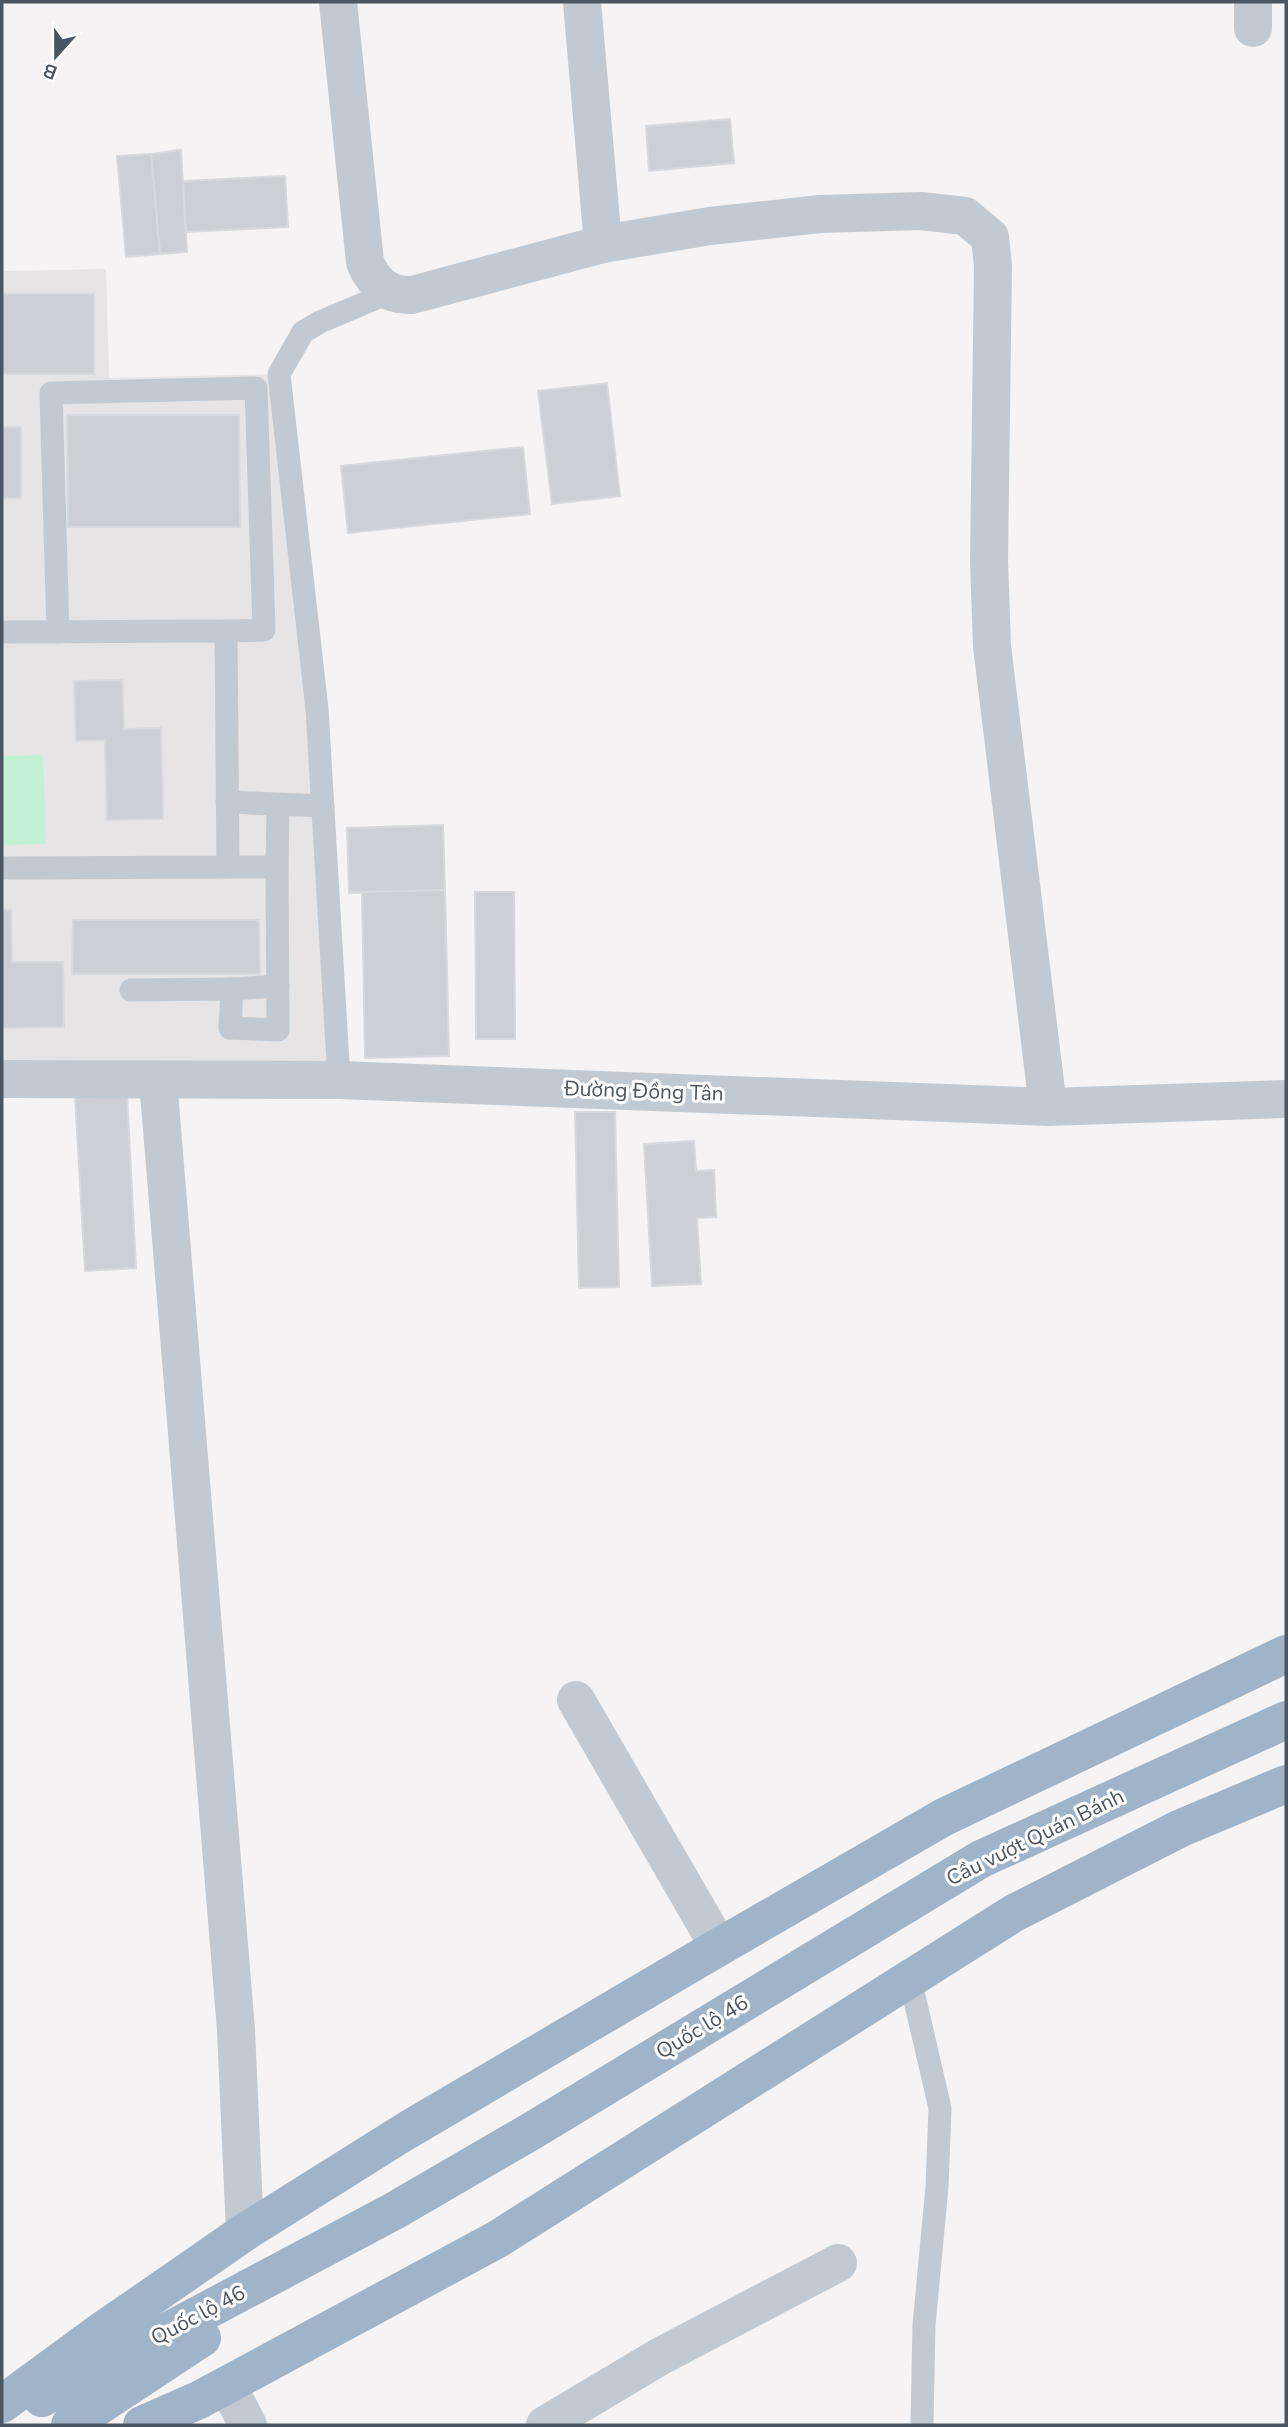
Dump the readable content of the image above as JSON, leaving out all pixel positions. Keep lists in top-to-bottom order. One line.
{"streets":{"highway":["Cầu vượt Quán Bánh","Quốc lộ 46"],"street":["Đường Đồng Tân"]},"crossings":[["Cầu vượt Quán Bánh","Quốc lộ 46"]],"north":"bottom"}
